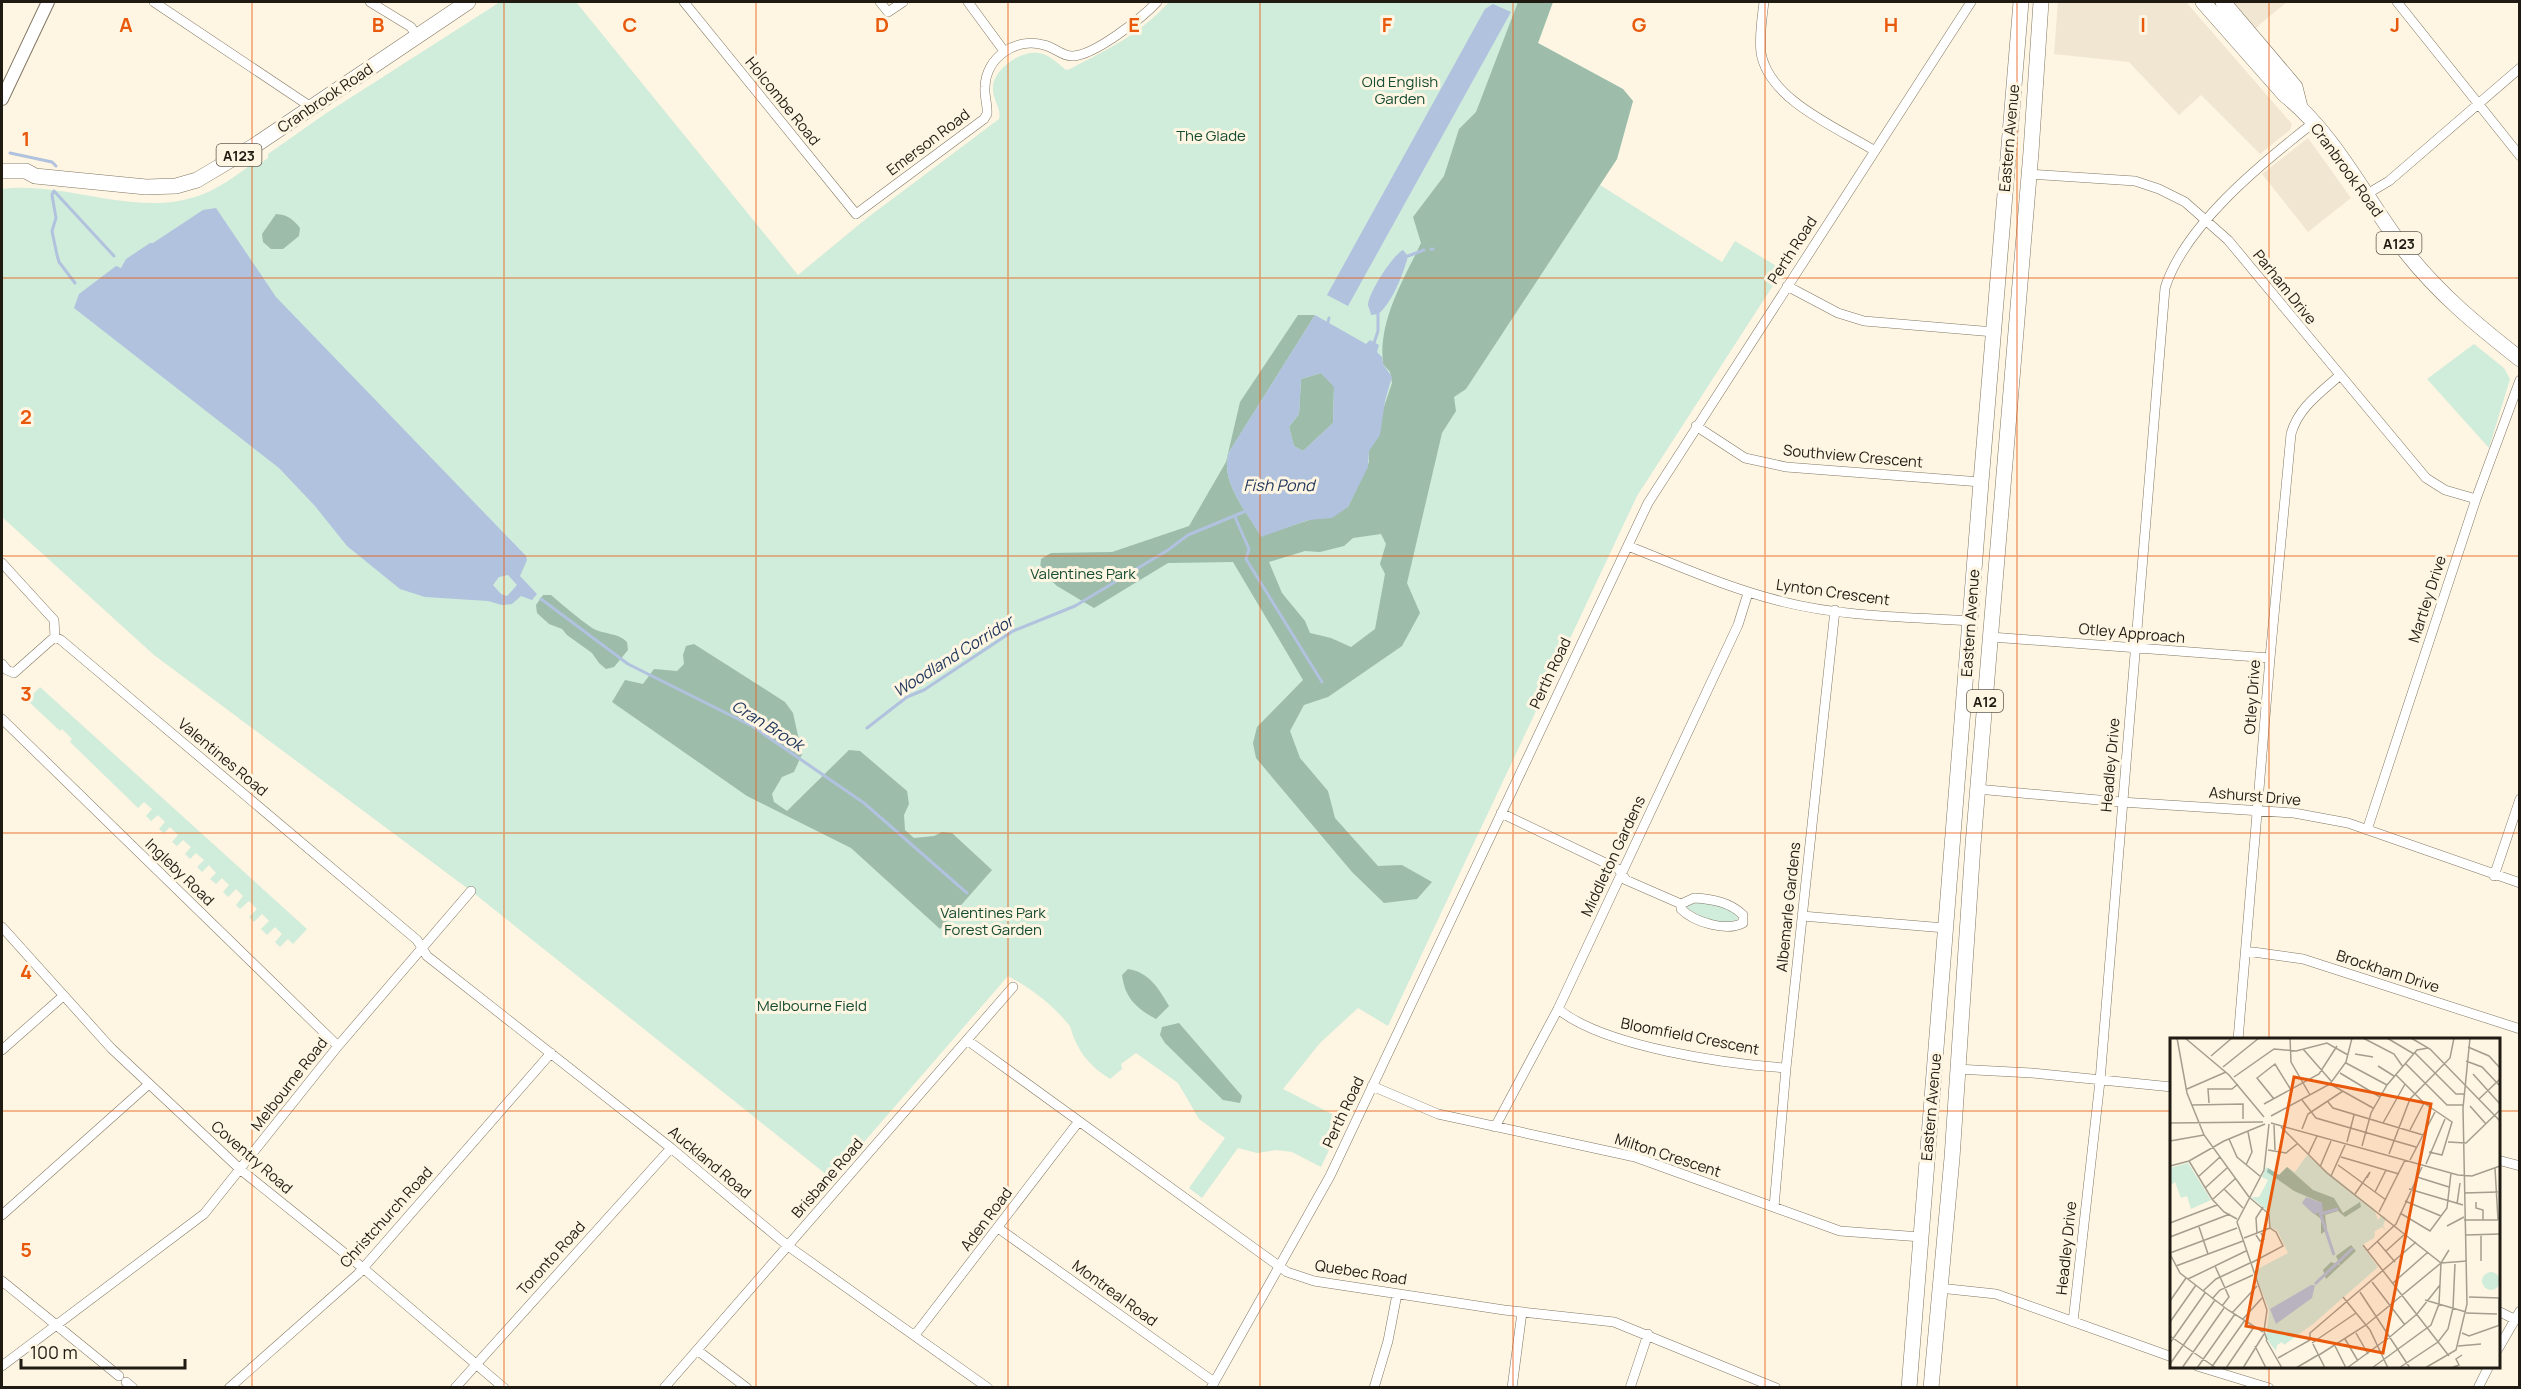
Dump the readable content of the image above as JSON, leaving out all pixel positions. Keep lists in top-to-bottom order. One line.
{"streets":{"main road":["Cranbrook Road","Eastern Avenue","A123","A12"],"street":["Holcombe Road","Emerson Road","Perth Road","Parham Drive","Southview Crescent","Lynton Crescent","Martley Drive","Otley Approach","Otley Drive","Valentines Road","Headley Drive","Ashurst Drive","Middleton Gardens","Ingleby Road","Albemarle Gardens","Brockham Drive","Bloomfield Crescent","Melbourne Road","Milton Crescent","Coventry Road","Auckland Road","Brisbane Road","Christchurch Road","Aden Road","Toronto Road","Quebec Road","Montreal Road"]},"crossings":[["Cranbrook Road","Headley Drive"],["Holcombe Road","Emerson Road"],["Eastern Avenue","Parham Drive"],["Eastern Avenue","Southview Crescent"],["Eastern Avenue","Lynton Crescent"],["Eastern Avenue","Otley Approach"],["Eastern Avenue","Ashurst Drive"],["Eastern Avenue","Milton Crescent"],["Perth Road","Southview Crescent"],["Perth Road","Lynton Crescent"],["Perth Road","Milton Crescent"],["Perth Road","Quebec Road"],["Perth Road","Montreal Road"],["Parham Drive","Martley Drive"],["Parham Drive","Otley Drive"],["Parham Drive","Headley Drive"],["Lynton Crescent","Middleton Gardens"],["Lynton Crescent","Albemarle Gardens"],["Martley Drive","Ashurst Drive"],["Otley Approach","Otley Drive"],["Otley Approach","Headley Drive"],["Otley Drive","Ashurst Drive"],["Otley Drive","Brockham Drive"],["Valentines Road","Melbourne Road"],["Valentines Road","Auckland Road"],["Headley Drive","Ashurst Drive"],["Middleton Gardens","Bloomfield Crescent"],["Middleton Gardens","Milton Crescent"],["Ingleby Road","Melbourne Road"],["Albemarle Gardens","Bloomfield Crescent"],["Albemarle Gardens","Milton Crescent"],["Melbourne Road","Coventry Road"],["Melbourne Road","Auckland Road"],["Coventry Road","Christchurch Road"],["Coventry Road","Toronto Road"],["Auckland Road","Brisbane Road"],["Auckland Road","Christchurch Road"],["Auckland Road","Aden Road"],["Auckland Road","Toronto Road"],["Brisbane Road","Quebec Road"],["Aden Road","Quebec Road"],["Aden Road","Montreal Road"]],"water":["Fish Pond","Woodland Corridor","Cran Brook"],"parks":["Old English Garden","The Glade","Valentines Park","Valentines Park Forest Garden","Melbourne Field"],"scale_bar":"100 m","grid":{"columns":["A","B","C","D","E","F","G","H","I","J"],"rows":["1","2","3","4","5"]}}
